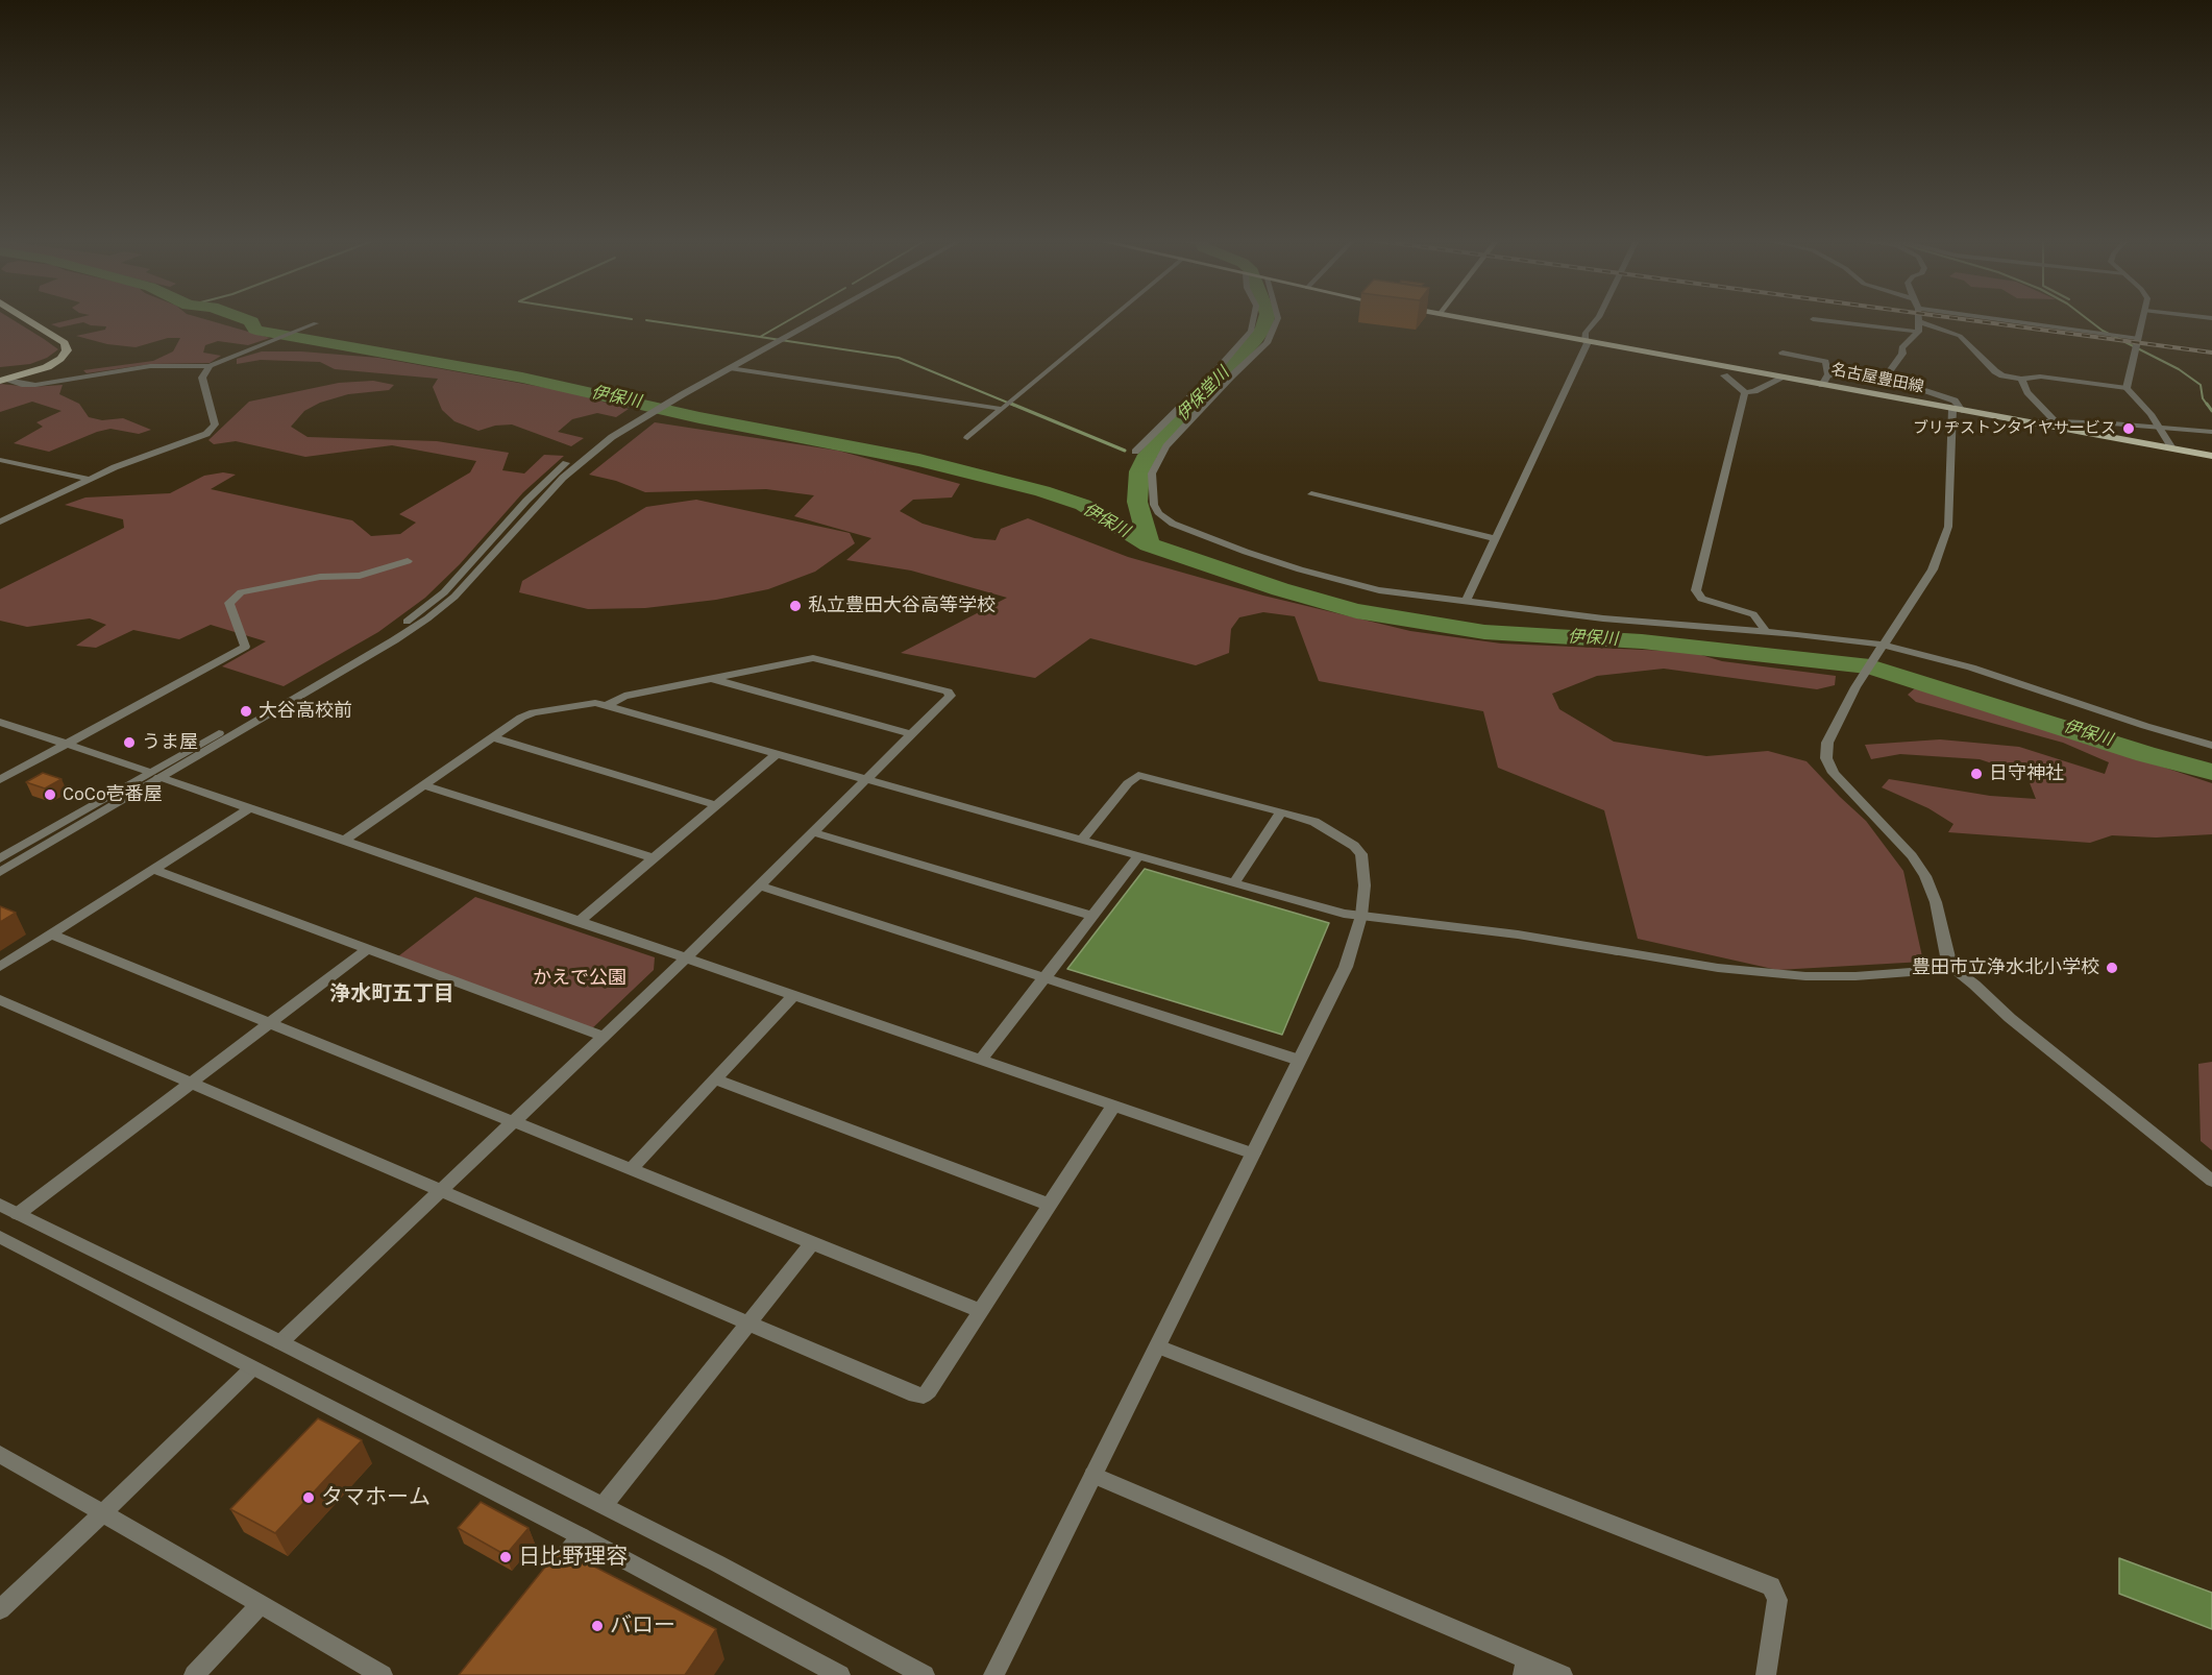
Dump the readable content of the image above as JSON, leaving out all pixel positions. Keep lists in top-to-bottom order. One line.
{"streets":{"main road":["名古屋豊田線"]},"districts":["浄水町五丁目"],"water":["伊保堂川","伊保川"],"parks":["かえで公園"],"places":["ブリヂストンタイヤサービス","私立豊田大谷高等学校","大谷高校前","うま屋","日守神社","CoCo壱番屋","豊田市立浄水北小学校","タマホーム","日比野理容","バロー"]}
